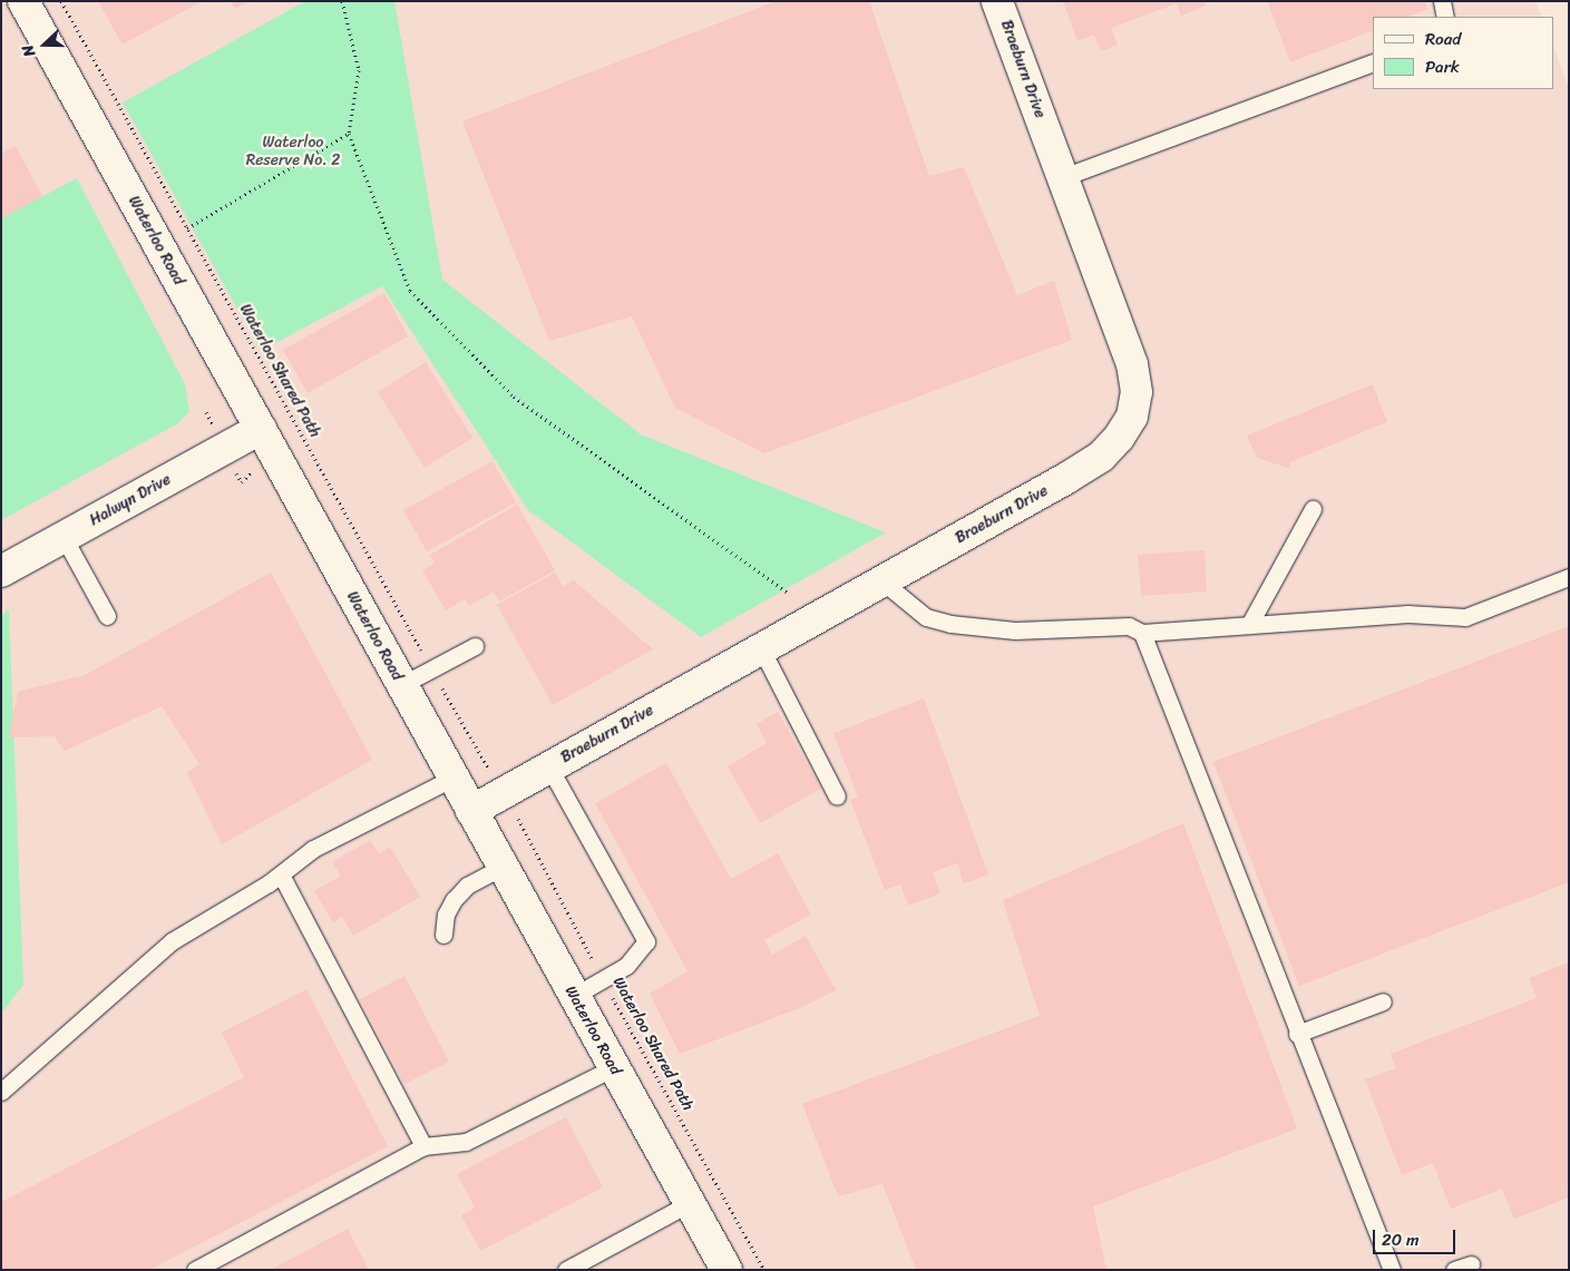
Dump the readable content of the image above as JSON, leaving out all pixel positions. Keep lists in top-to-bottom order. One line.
{"streets":{"street":["Braeburn Drive","Waterloo Road","Halwyn Drive"],"path":["Waterloo Shared Path"]},"crossings":[["Braeburn Drive","Waterloo Road"],["Waterloo Road","Halwyn Drive"]],"parks":["Waterloo Reserve No. 2"],"legend":["Road","Park"],"scale_bar":"20 m","north":"left"}
